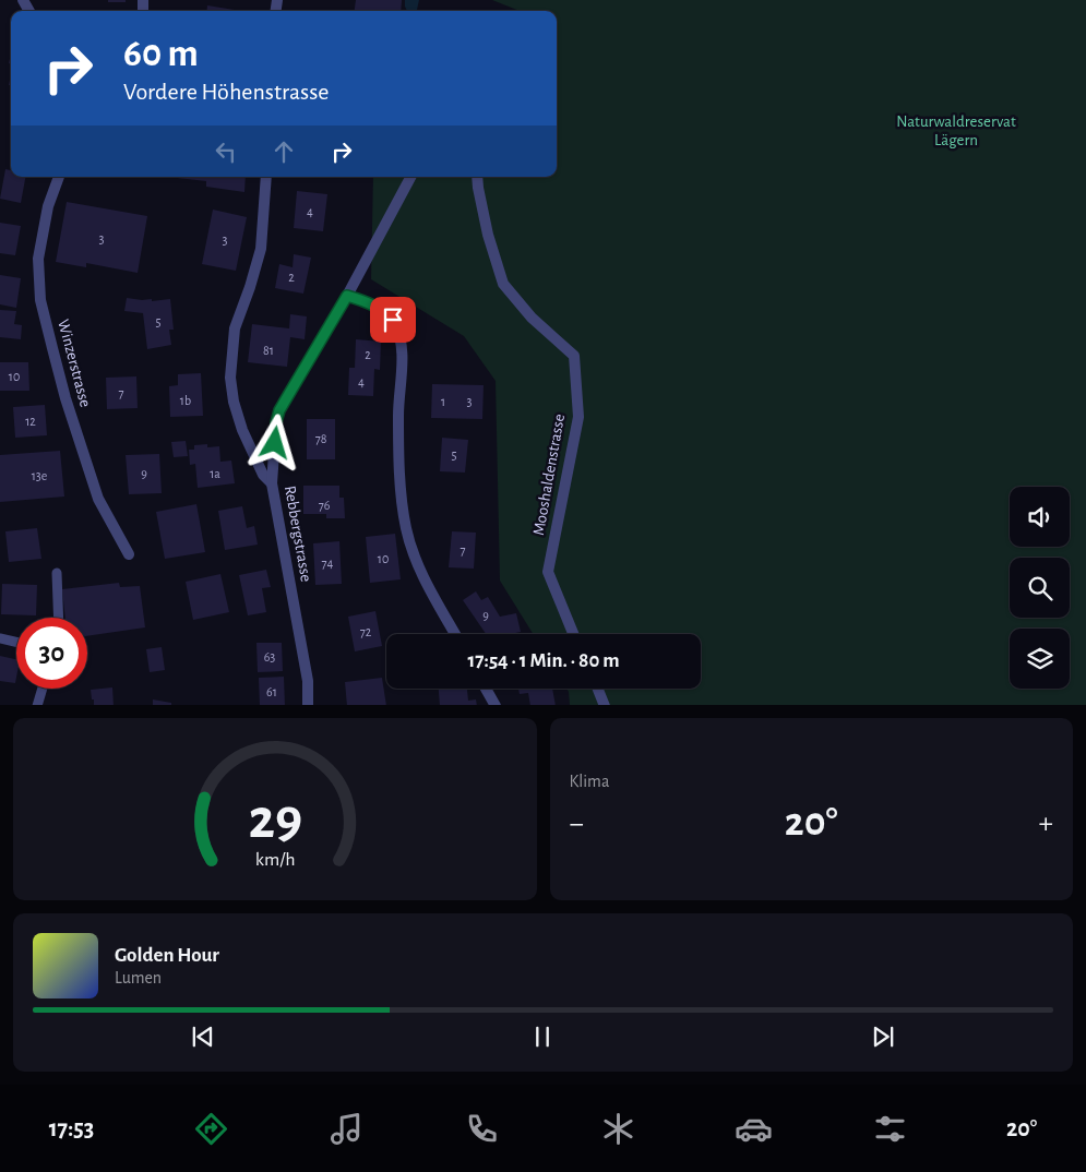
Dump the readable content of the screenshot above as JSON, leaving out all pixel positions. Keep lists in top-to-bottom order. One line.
{"streets":{"street":["Winzerstrasse","Mooshaldenstrasse","Rebbergstrasse"]},"parks":["Naturwaldreservat Lägern"],"house_numbers":["4","3","3","2","5","81","2","10","4","7","1b","1","3","12","78","5","9","1a","13e","76","7","10","74","9","72","63","61"],"page":{"turn":["60 m","Vordere Höhenstrasse"],"limit":"30","trip":"17:54 · 1 Min. · 80 m","tile":"Klima","heat":["−","20°","+"],"song":["Golden Hour","Lumen"],"tabs":["17:53","20°"],"gauge":["29","km/h"]}}
